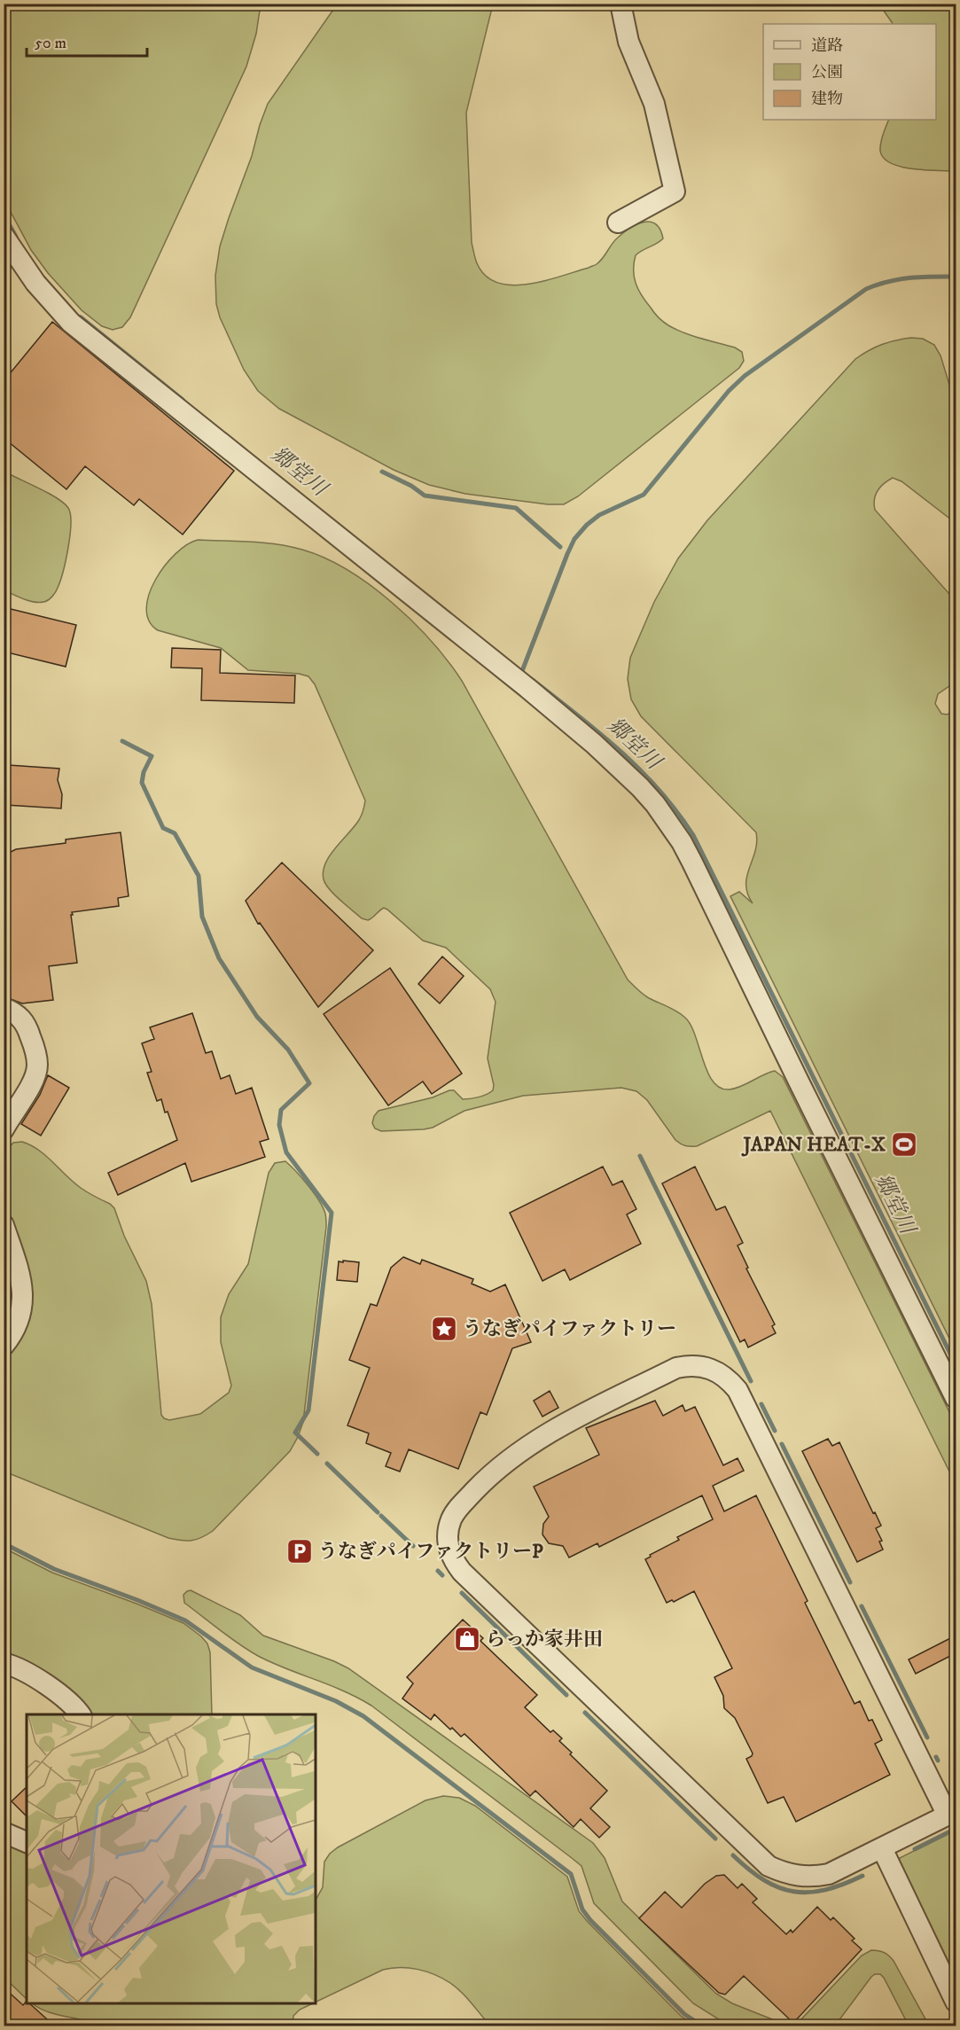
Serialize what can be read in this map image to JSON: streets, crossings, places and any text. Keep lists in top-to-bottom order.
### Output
{
  "water": ["郷堂川"],
  "places": {
    "sports": ["JAPAN HEAT-X"],
    "place": ["うなぎパイファクトリー"],
    "parking": ["うなぎパイファクトリーP"],
    "shop": ["らっか家井田"]
  },
  "legend": ["道路", "公園", "建物"],
  "scale_bar": "50 m"
}
